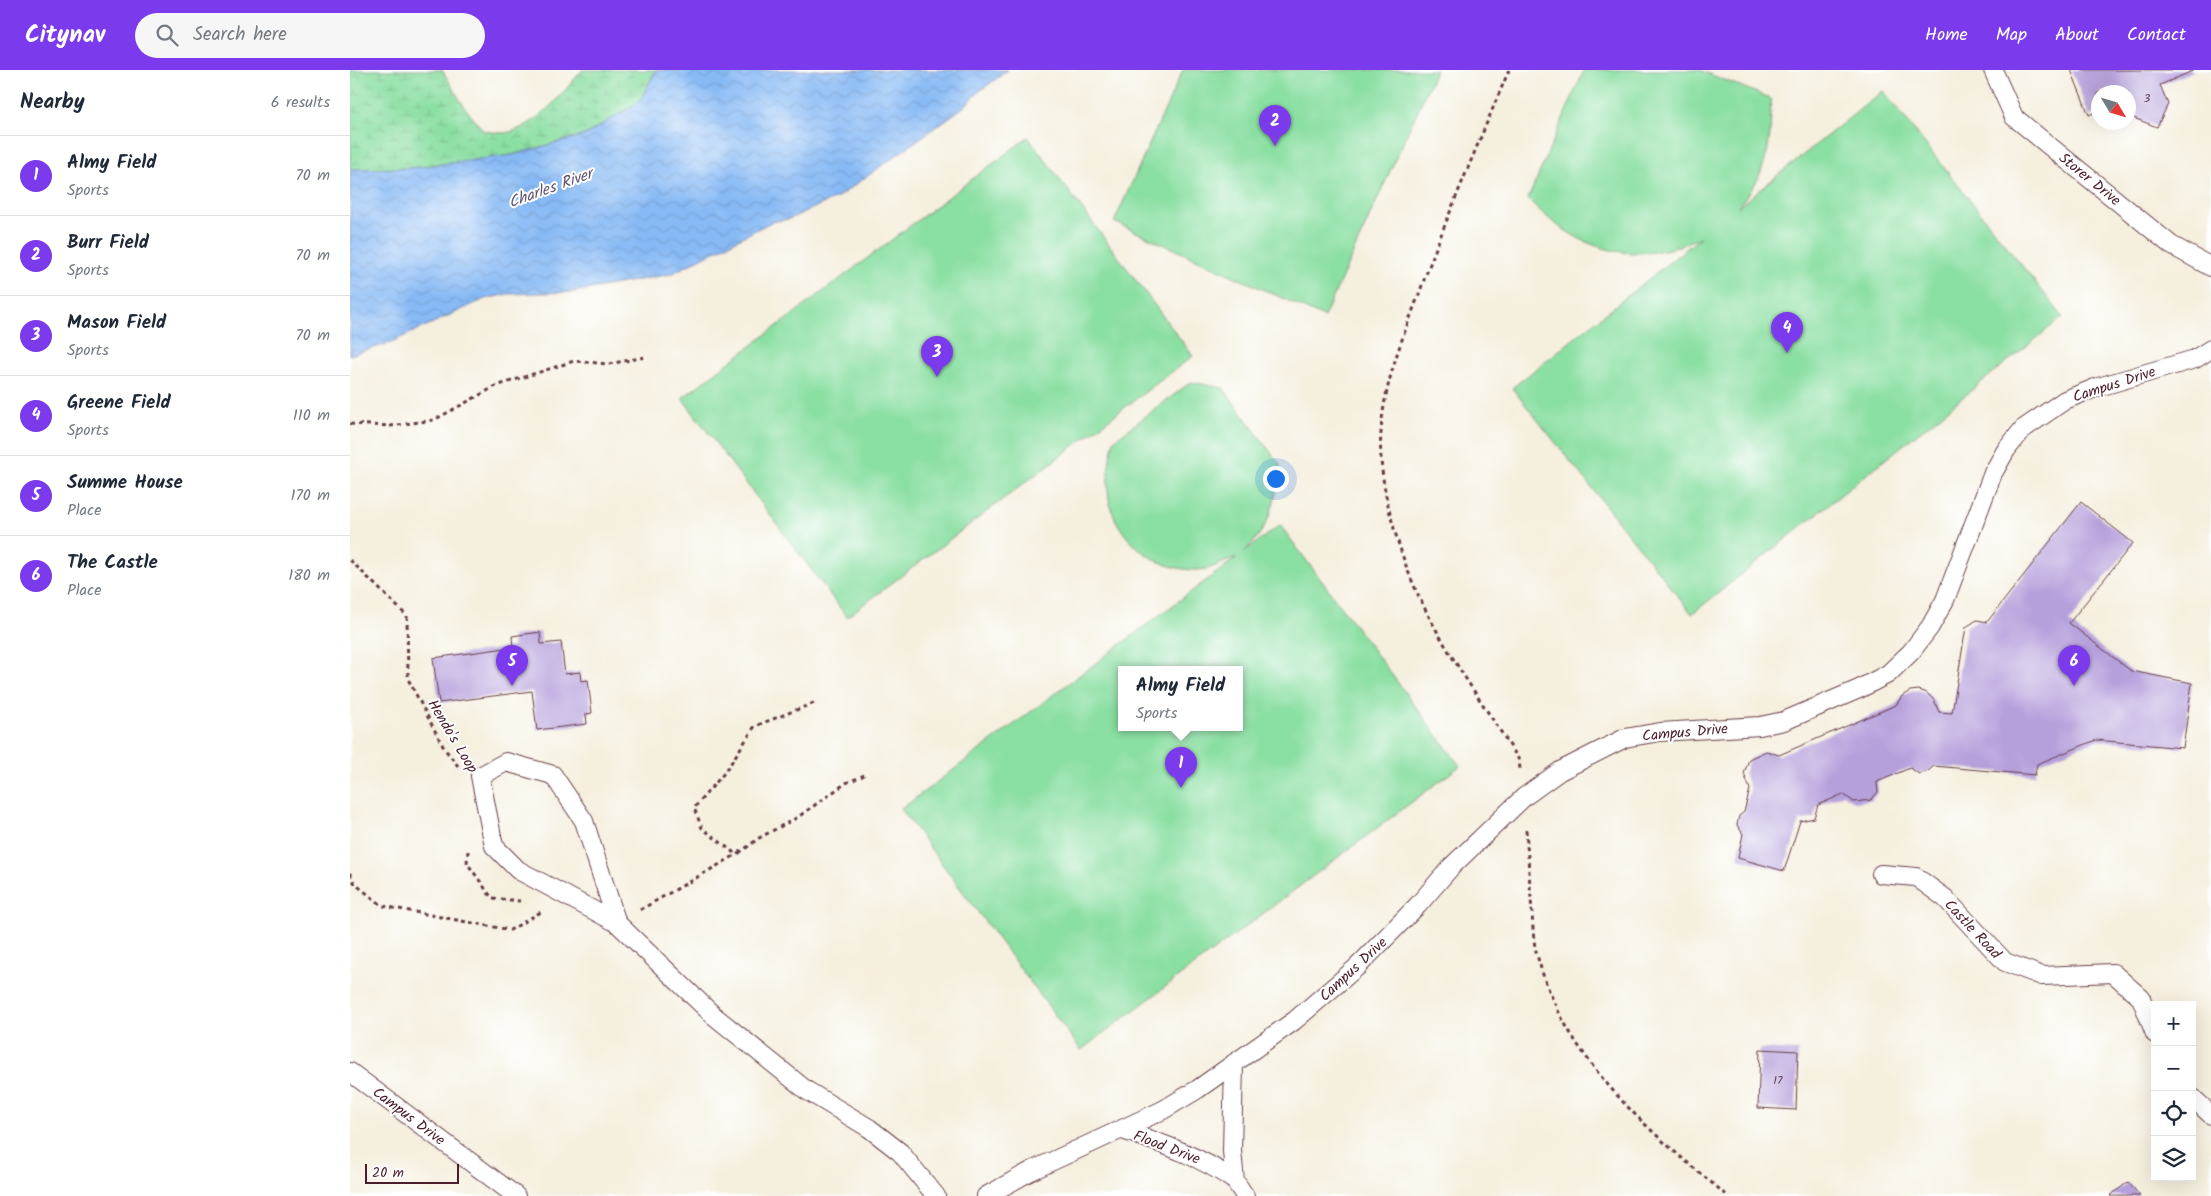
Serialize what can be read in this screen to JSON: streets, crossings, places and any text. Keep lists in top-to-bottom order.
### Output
{
  "streets": {
    "lane": [
      "Storer Drive",
      "Campus Drive",
      "Castle Road",
      "Flood Drive"
    ],
    "path": ["Hendo's Loop"]
  },
  "crossings": [
    ["Campus Drive", "Flood Drive"]
  ],
  "water": ["Charles River"],
  "house_numbers": ["3", "17"],
  "scale_bar": "20 m",
  "north": "bottom right",
  "page": {
    "header": "Citynav",
    "search": "Search here",
    "nav": [
      "Home",
      "Map",
      "About",
      "Contact"
    ],
    "heading": ["Nearby", "6 results"],
    "pins": [
      "2",
      "4",
      "3",
      "5",
      "6",
      "1"
    ],
    "list": [
      {
        "mark": "1",
        "name": "Almy Field",
        "note": "Sports",
        "value": "70 m"
      },
      {
        "mark": "2",
        "name": "Burr Field",
        "note": "Sports",
        "value": "70 m"
      },
      {
        "mark": "3",
        "name": "Mason Field",
        "note": "Sports",
        "value": "70 m"
      },
      {
        "mark": "4",
        "name": "Greene Field",
        "note": "Sports",
        "value": "110 m"
      },
      {
        "mark": "5",
        "name": "Summe House",
        "note": "Place",
        "value": "170 m"
      },
      {
        "mark": "6",
        "name": "The Castle",
        "note": "Place",
        "value": "180 m"
      }
    ],
    "popup": ["Almy Field", "Sports"],
    "map_buttons": ["+", "−"],
    "scale": "20 m"
  }
}
